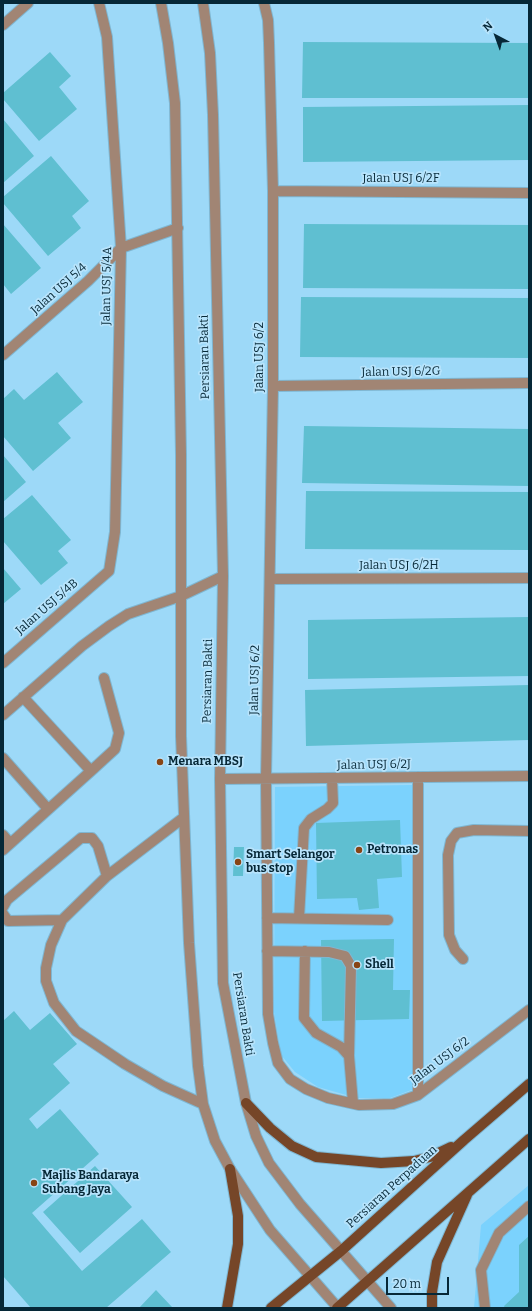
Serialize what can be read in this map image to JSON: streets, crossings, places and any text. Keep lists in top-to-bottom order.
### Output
{
  "streets": {
    "main road": ["Persiaran Perpaduan"],
    "street": [
      "Jalan USJ 6/2F",
      "Jalan USJ 5/4A",
      "Jalan USJ 5/4",
      "Persiaran Bakti",
      "Jalan USJ 6/2",
      "Jalan USJ 6/2G",
      "Jalan USJ 6/2H",
      "Jalan USJ 5/4B",
      "Jalan USJ 6/2J"
    ]
  },
  "crossings": [
    ["Jalan USJ 6/2F", "Jalan USJ 6/2"],
    ["Jalan USJ 5/4A", "Jalan USJ 5/4"],
    ["Jalan USJ 5/4A", "Jalan USJ 5/4B"],
    ["Persiaran Bakti", "Jalan USJ 6/2J"],
    ["Persiaran Bakti", "Persiaran Perpaduan"],
    ["Jalan USJ 6/2", "Jalan USJ 6/2G"],
    ["Jalan USJ 6/2", "Jalan USJ 6/2H"],
    ["Jalan USJ 6/2", "Jalan USJ 6/2J"]
  ],
  "places": [
    "Menara MBSJ",
    "Petronas",
    "Smart Selangor bus stop",
    "Shell",
    "Majlis Bandaraya Subang Jaya"
  ],
  "scale_bar": "20 m",
  "north": "top left"
}
